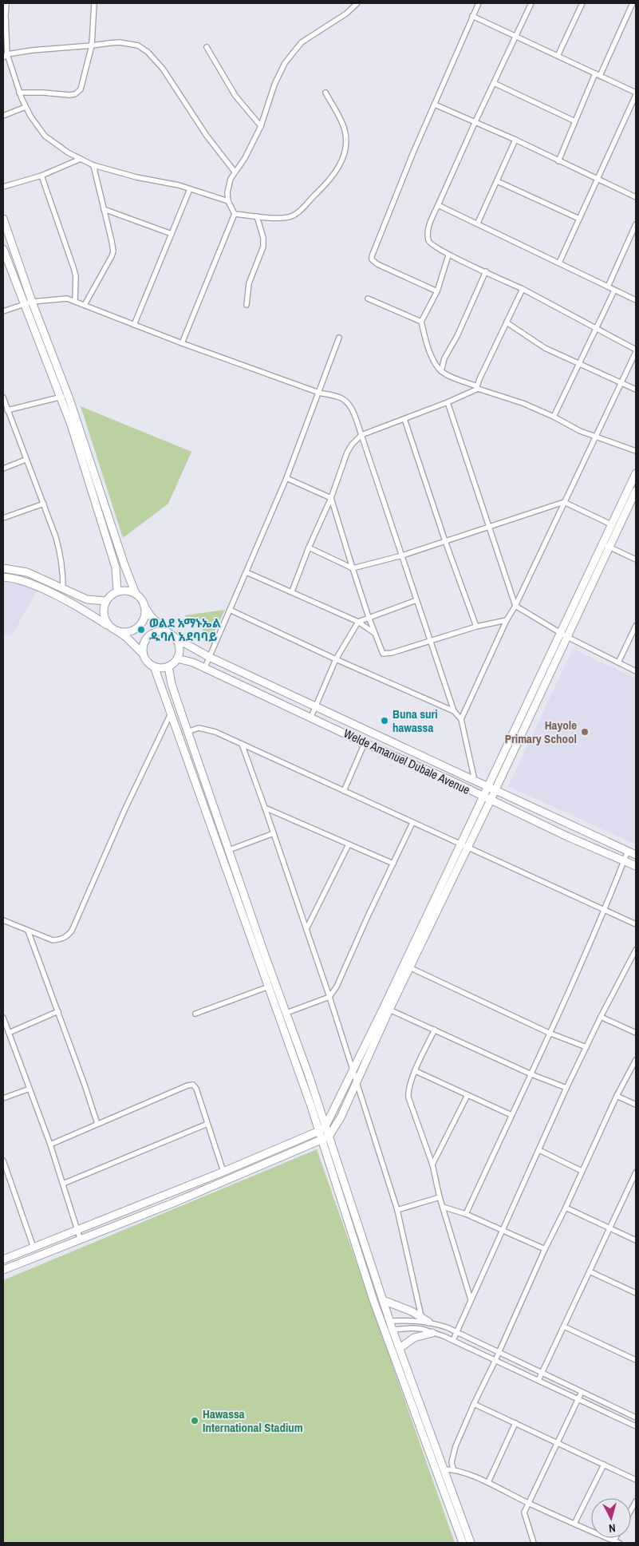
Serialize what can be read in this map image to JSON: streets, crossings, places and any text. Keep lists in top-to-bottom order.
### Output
{
  "streets": {
    "main road": ["Welde Amanuel Dubale Avenue"]
  },
  "places": [
    "ወልደ አማኑኤል ዱባለ አደባባይ",
    "Buna suri hawassa",
    "Hayole Primary School",
    "Hawassa International Stadium"
  ],
  "north": "bottom"
}
